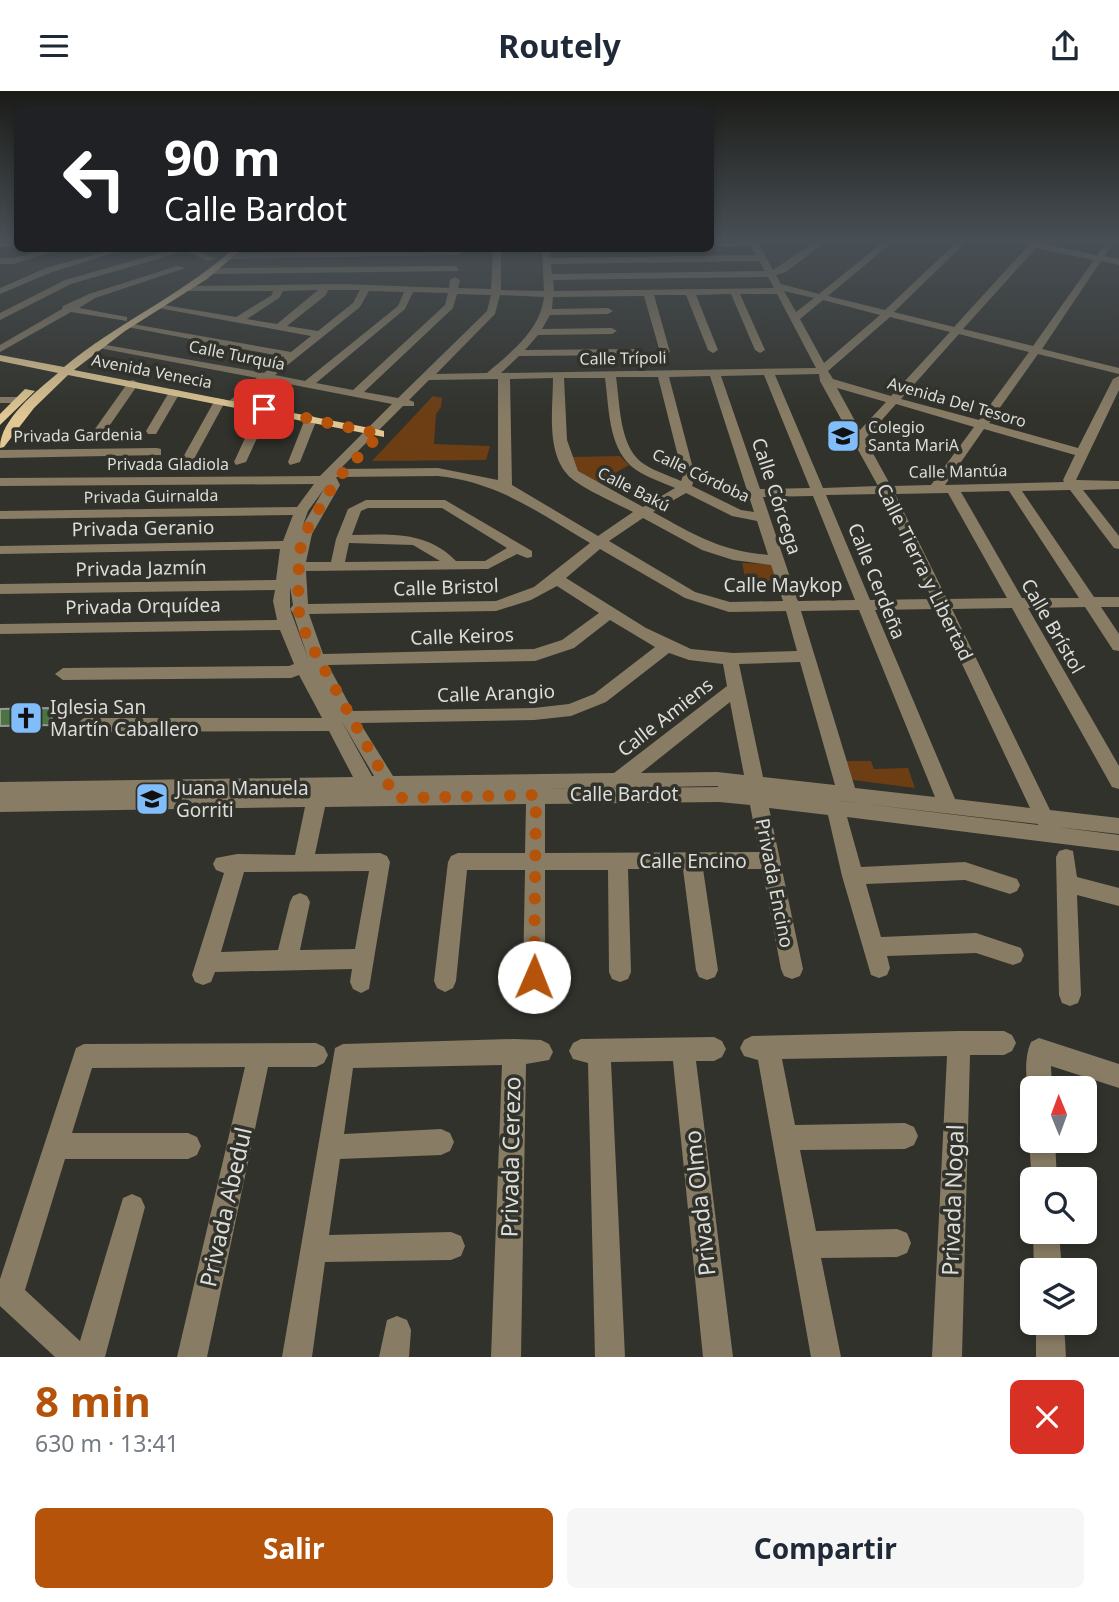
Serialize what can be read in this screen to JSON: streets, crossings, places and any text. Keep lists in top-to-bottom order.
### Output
{
  "streets": {
    "main road": ["Avenida Venecia"],
    "street": [
      "Calle Turquía",
      "Calle Trípoli",
      "Avenida Del Tesoro",
      "Privada Gardenia",
      "Privada Gladiola",
      "Calle Mantúa",
      "Calle Córdoba",
      "Calle Bakú",
      "Privada Guirnalda",
      "Calle Córcega",
      "Privada Geranio",
      "Privada Jazmín",
      "Calle Tierra y Libertad",
      "Calle Cerdeña",
      "Calle Maykop",
      "Calle Bristol",
      "Privada Orquídea",
      "Calle Brístol",
      "Calle Keiros",
      "Calle Arangio",
      "Calle Amiens",
      "Calle Bardot",
      "Calle Encino",
      "Privada Encino",
      "Privada Cerezo",
      "Privada Nogal",
      "Privada Olmo",
      "Privada Abedul"
    ]
  },
  "crossings": [
    ["Calle Trípoli", "Avenida Del Tesoro"],
    ["Calle Trípoli", "Calle Córdoba"],
    ["Calle Trípoli", "Calle Bakú"],
    ["Calle Trípoli", "Calle Córcega"],
    ["Calle Trípoli", "Calle Tierra y Libertad"],
    ["Calle Trípoli", "Calle Cerdeña"],
    ["Avenida Del Tesoro", "Calle Tierra y Libertad"],
    ["Privada Gladiola", "Calle Maykop"],
    ["Calle Mantúa", "Calle Córcega"],
    ["Calle Mantúa", "Calle Tierra y Libertad"],
    ["Calle Mantúa", "Calle Cerdeña"],
    ["Calle Mantúa", "Calle Brístol"],
    ["Calle Córdoba", "Calle Córcega"],
    ["Calle Córdoba", "Calle Bristol"],
    ["Calle Bakú", "Calle Córcega"],
    ["Calle Bakú", "Calle Bristol"],
    ["Calle Córcega", "Calle Maykop"],
    ["Calle Córcega", "Calle Bardot"],
    ["Calle Tierra y Libertad", "Calle Maykop"],
    ["Calle Tierra y Libertad", "Calle Bardot"],
    ["Calle Cerdeña", "Calle Maykop"],
    ["Calle Cerdeña", "Calle Bardot"],
    ["Calle Maykop", "Calle Bristol"],
    ["Calle Maykop", "Calle Brístol"],
    ["Calle Amiens", "Calle Bardot"],
    ["Calle Bardot", "Privada Encino"],
    ["Calle Encino", "Privada Encino"]
  ],
  "places": {
    "school or university": ["Colegio Santa MariA", "Juana Manuela Gorriti"],
    "church": ["Iglesia San Martín Caballero"]
  },
  "north": "top",
  "page": {
    "header": "Routely",
    "turn": ["90 m", "Calle Bardot"],
    "heading": ["8 min", "630 m · 13:41"],
    "buttons": ["Salir", "Compartir"]
  }
}
